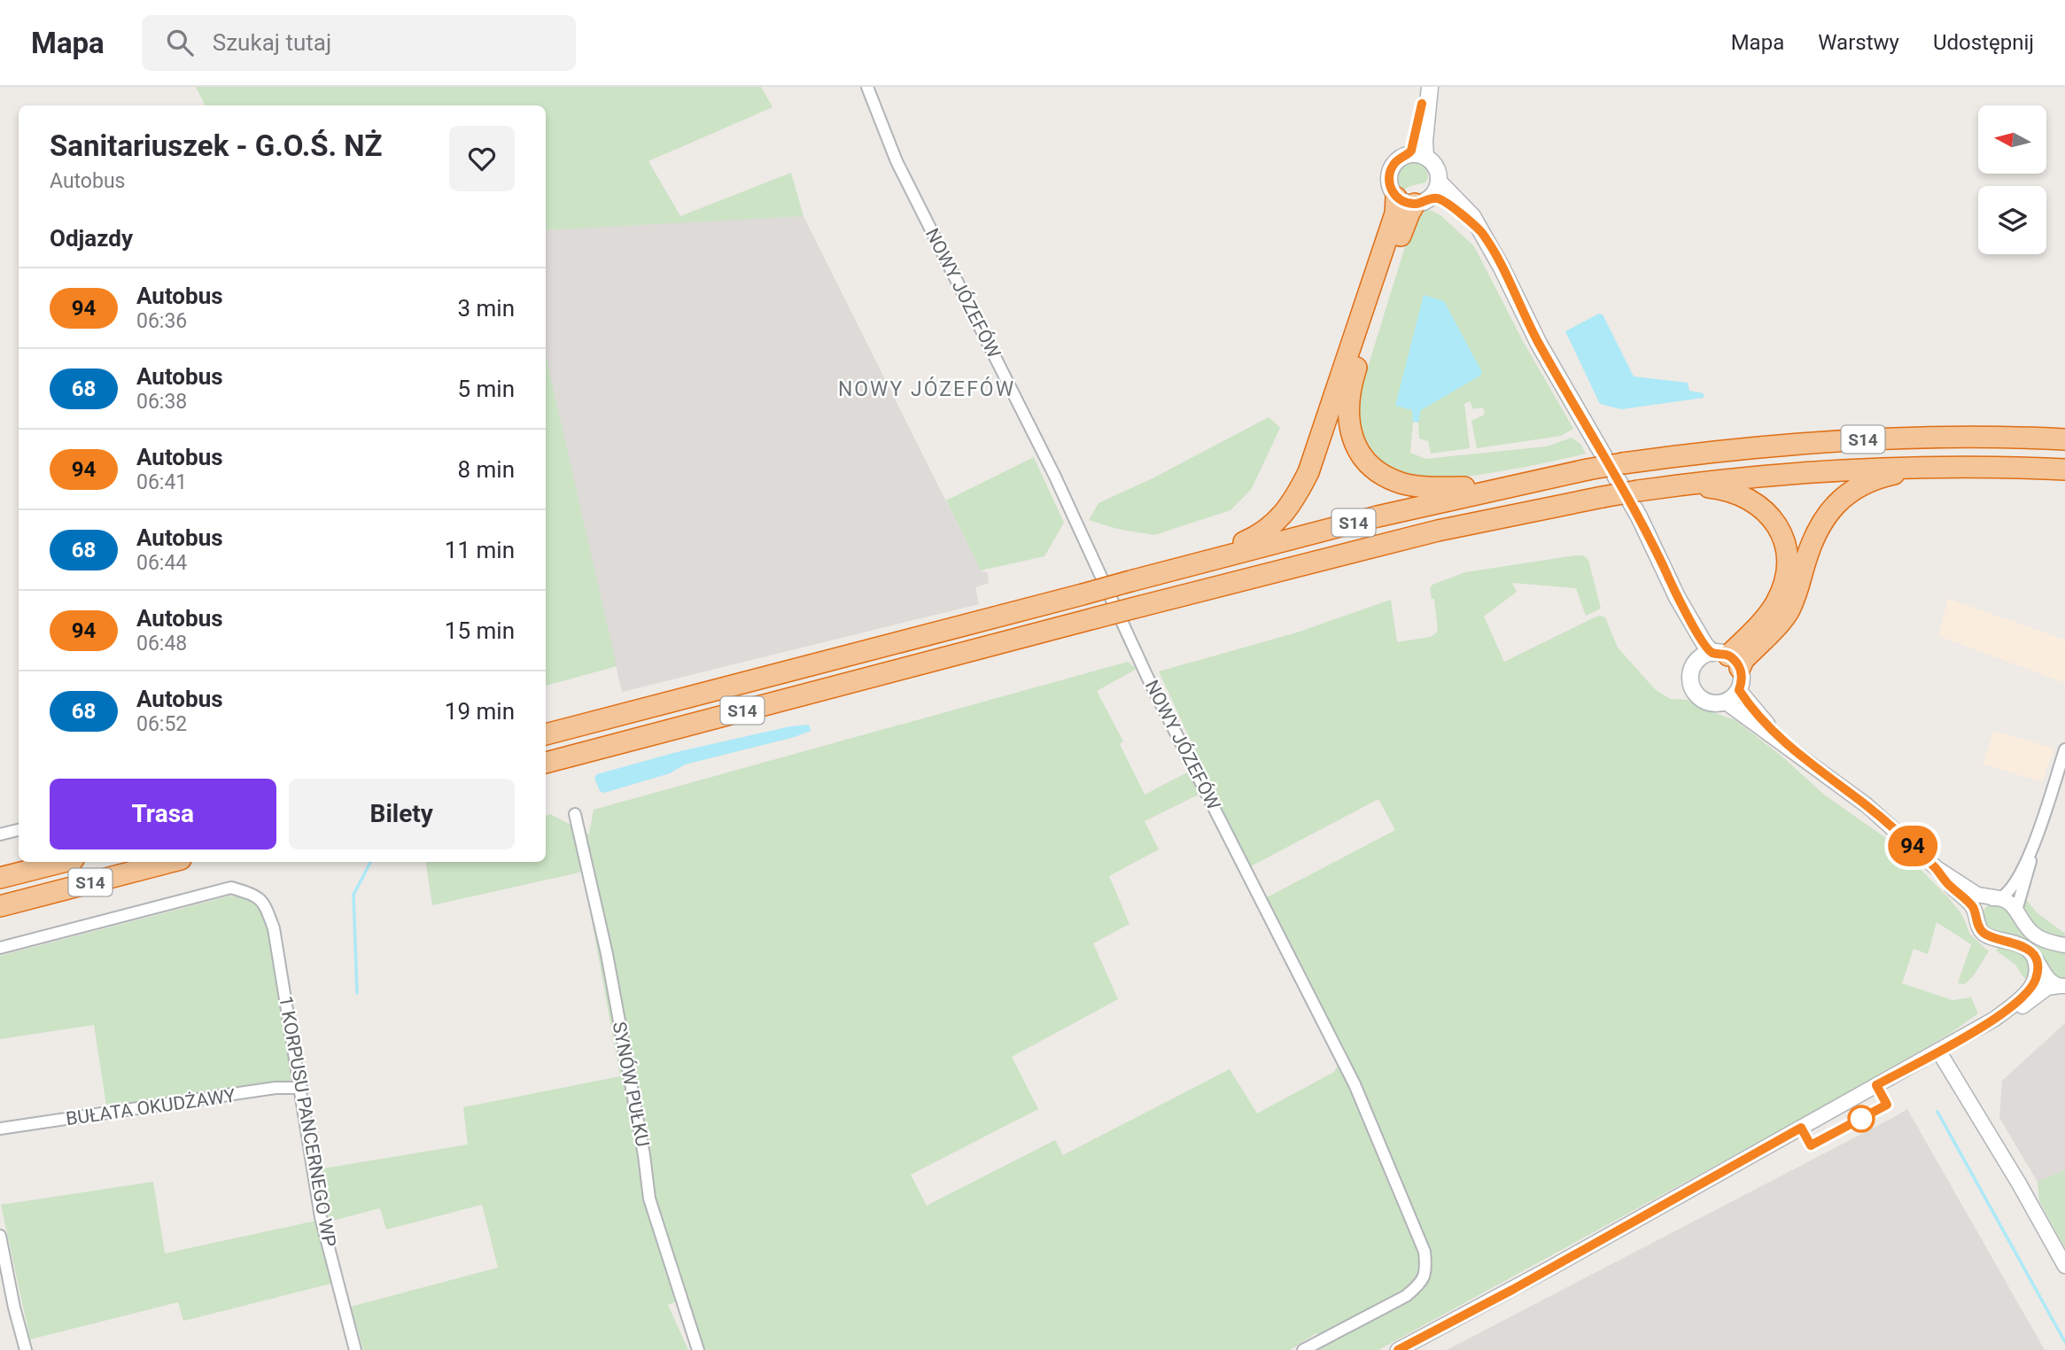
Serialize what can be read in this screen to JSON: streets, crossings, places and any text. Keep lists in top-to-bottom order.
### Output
{
  "streets": {
    "highway": ["S14"],
    "street": [
      "NOWY JÓZEFÓW",
      "SYNÓW PUŁKU",
      "BUŁATA OKUDŻAWY",
      "1 KORPUSU PANCERNEGO WP"
    ]
  },
  "crossings": [
    ["BUŁATA OKUDŻAWY", "1 KORPUSU PANCERNEGO WP"]
  ],
  "districts": ["NOWY JÓZEFÓW"],
  "lines": ["bus line 94"],
  "north": "left",
  "page": {
    "header": "Mapa",
    "search": "Szukaj tutaj",
    "nav": ["Mapa", "Warstwy", "Udostępnij"],
    "on_map": "94",
    "heading": [
      ["Sanitariuszek - G.O.Ś. NŻ", "Autobus"],
      "Odjazdy"
    ],
    "list": [
      {
        "mark": "94",
        "name": "Autobus",
        "note": "06:36",
        "value": "3 min"
      },
      {
        "mark": "68",
        "name": "Autobus",
        "note": "06:38",
        "value": "5 min"
      },
      {
        "mark": "94",
        "name": "Autobus",
        "note": "06:41",
        "value": "8 min"
      },
      {
        "mark": "68",
        "name": "Autobus",
        "note": "06:44",
        "value": "11 min"
      },
      {
        "mark": "94",
        "name": "Autobus",
        "note": "06:48",
        "value": "15 min"
      },
      {
        "mark": "68",
        "name": "Autobus",
        "note": "06:52",
        "value": "19 min"
      }
    ],
    "buttons": ["Trasa", "Bilety"]
  }
}
